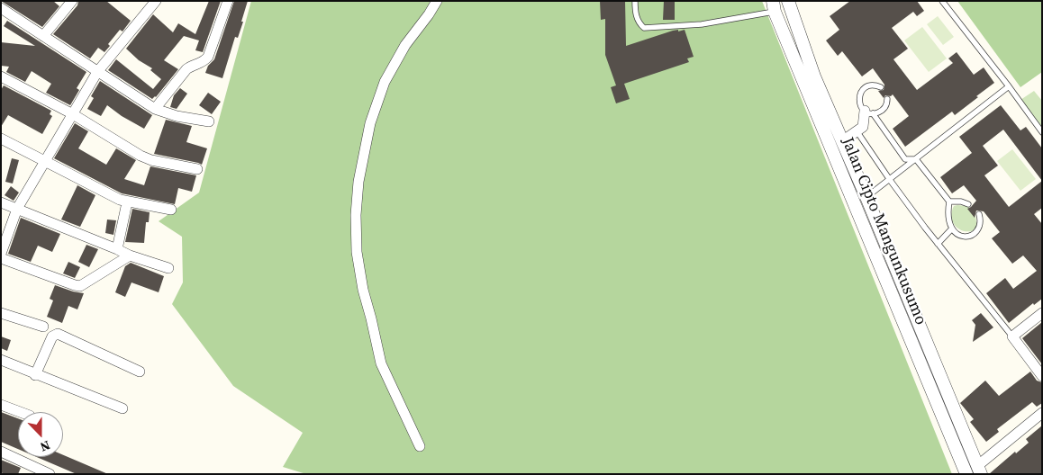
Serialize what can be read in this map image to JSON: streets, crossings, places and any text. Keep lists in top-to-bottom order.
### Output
{
  "streets": {
    "street": ["Jalan Cipto Mangunkusumo"]
  },
  "north": "bottom"
}
